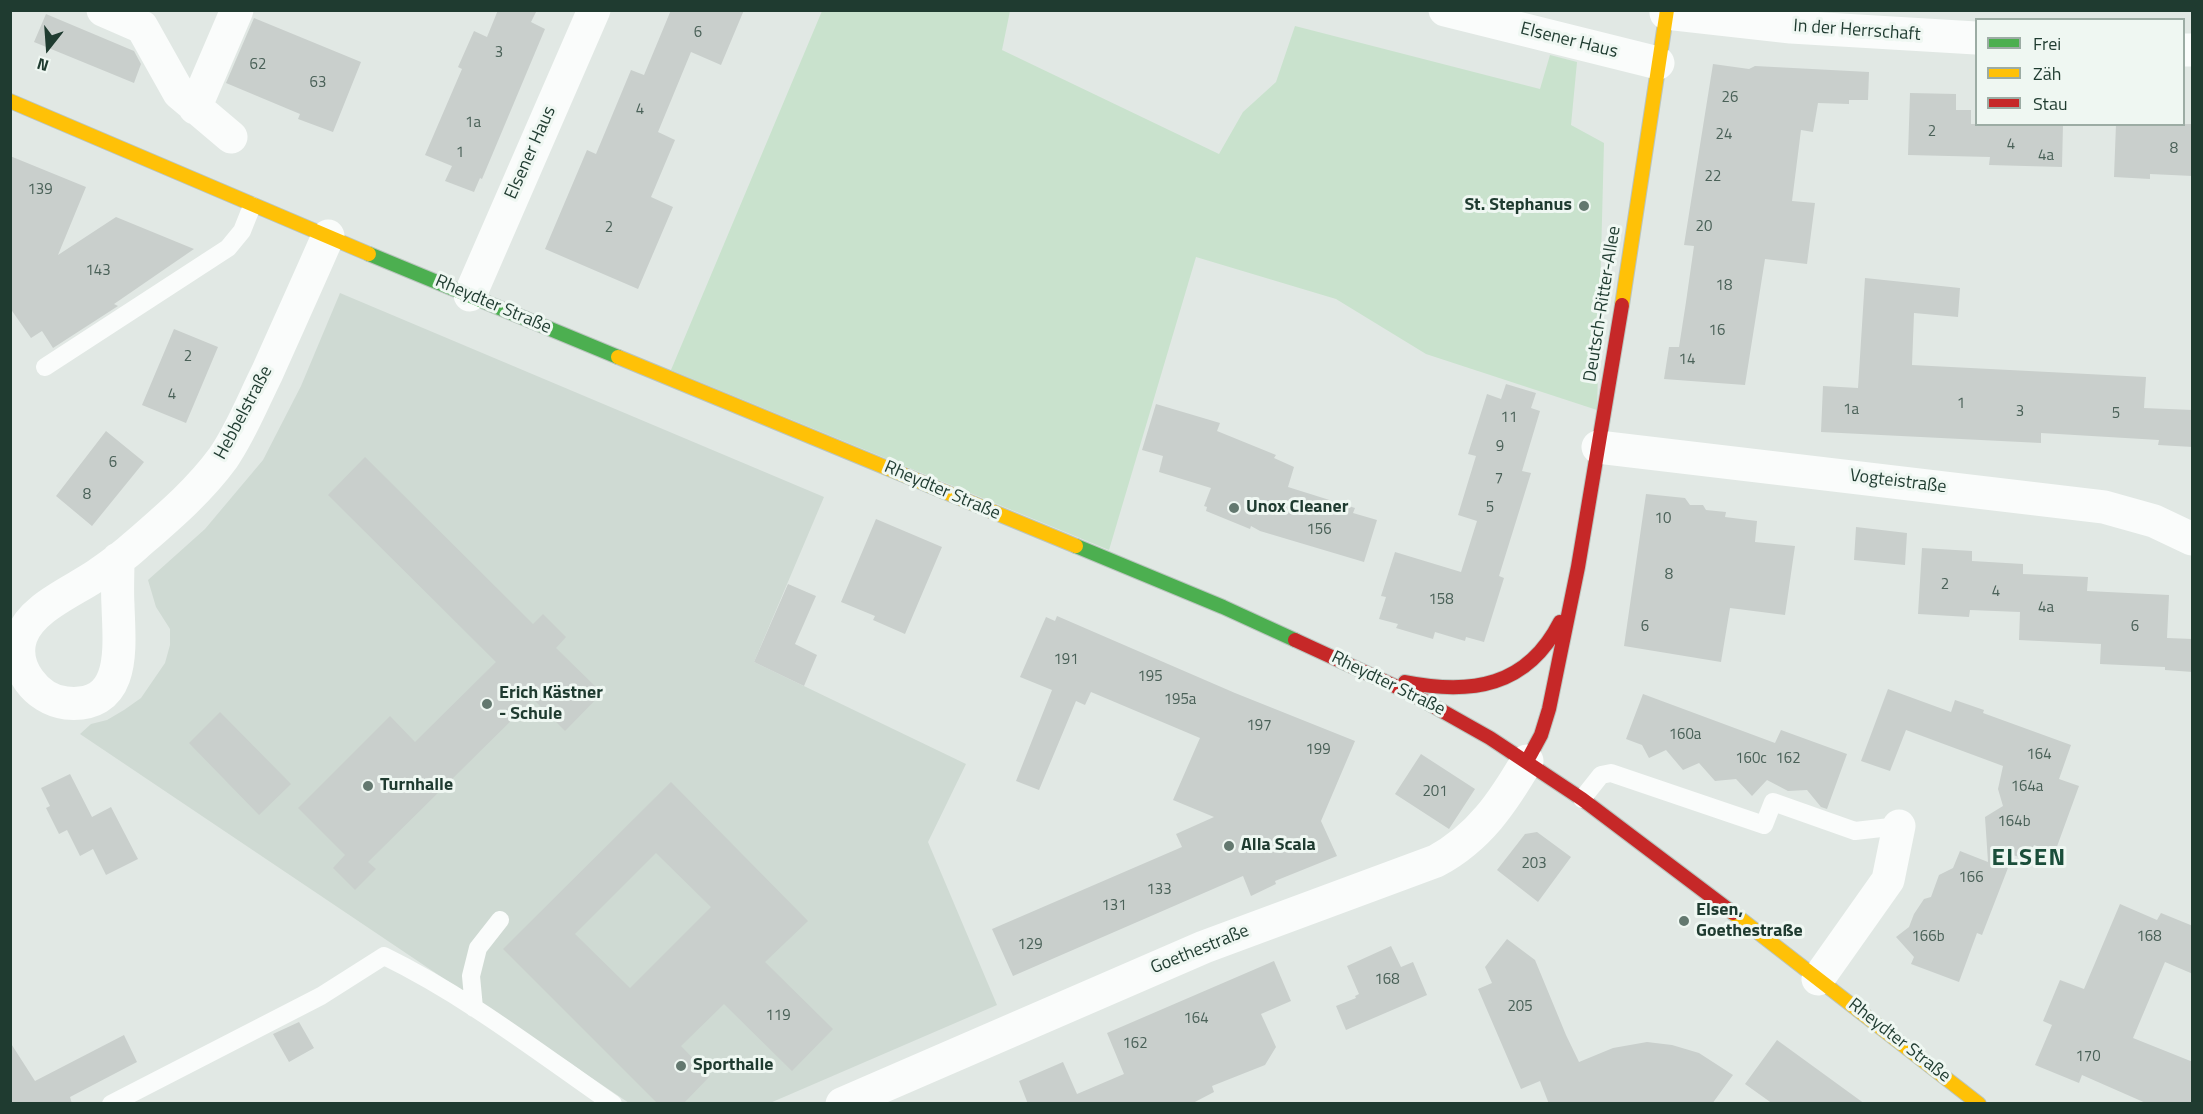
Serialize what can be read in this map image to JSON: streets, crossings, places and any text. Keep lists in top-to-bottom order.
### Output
{
  "streets": {
    "main road": ["Deutsch-Ritter-Allee", "Rheydter Straße"],
    "street": [
      "In der Herrschaft",
      "Elsener Haus",
      "Hebbelstraße",
      "Vogteistraße",
      "Goethestraße"
    ]
  },
  "crossings": [
    ["In der Herrschaft", "Deutsch-Ritter-Allee"],
    ["Elsener Haus", "Deutsch-Ritter-Allee"],
    ["Elsener Haus", "Rheydter Straße"],
    ["Deutsch-Ritter-Allee", "Rheydter Straße"],
    ["Deutsch-Ritter-Allee", "Vogteistraße"],
    ["Deutsch-Ritter-Allee", "Goethestraße"],
    ["Rheydter Straße", "Hebbelstraße"],
    ["Rheydter Straße", "Goethestraße"]
  ],
  "districts": ["ELSEN"],
  "places": [
    "St. Stephanus",
    "Unox Cleaner",
    "Erich Kästner - Schule",
    "Turnhalle",
    "Alla Scala",
    "Elsen, Goethestraße",
    "Sporthalle"
  ],
  "house_numbers": [
    "6",
    "3",
    "62",
    "63",
    "26",
    "4",
    "1a",
    "2",
    "24",
    "4",
    "8",
    "1",
    "4a",
    "22",
    "139",
    "20",
    "2",
    "143",
    "18",
    "16",
    "2",
    "14",
    "4",
    "1",
    "1a",
    "3",
    "5",
    "11",
    "9",
    "6",
    "7",
    "8",
    "5",
    "10",
    "156",
    "8",
    "2",
    "4",
    "158",
    "4a",
    "6",
    "6",
    "191",
    "195",
    "195a",
    "197",
    "160a",
    "199",
    "164",
    "160c",
    "162",
    "164a",
    "201",
    "164b",
    "203",
    "166",
    "133",
    "131",
    "166b",
    "168",
    "129",
    "168",
    "205",
    "119",
    "164",
    "162",
    "170"
  ],
  "legend": ["Frei", "Zäh", "Stau"],
  "north": "bottom"
}
